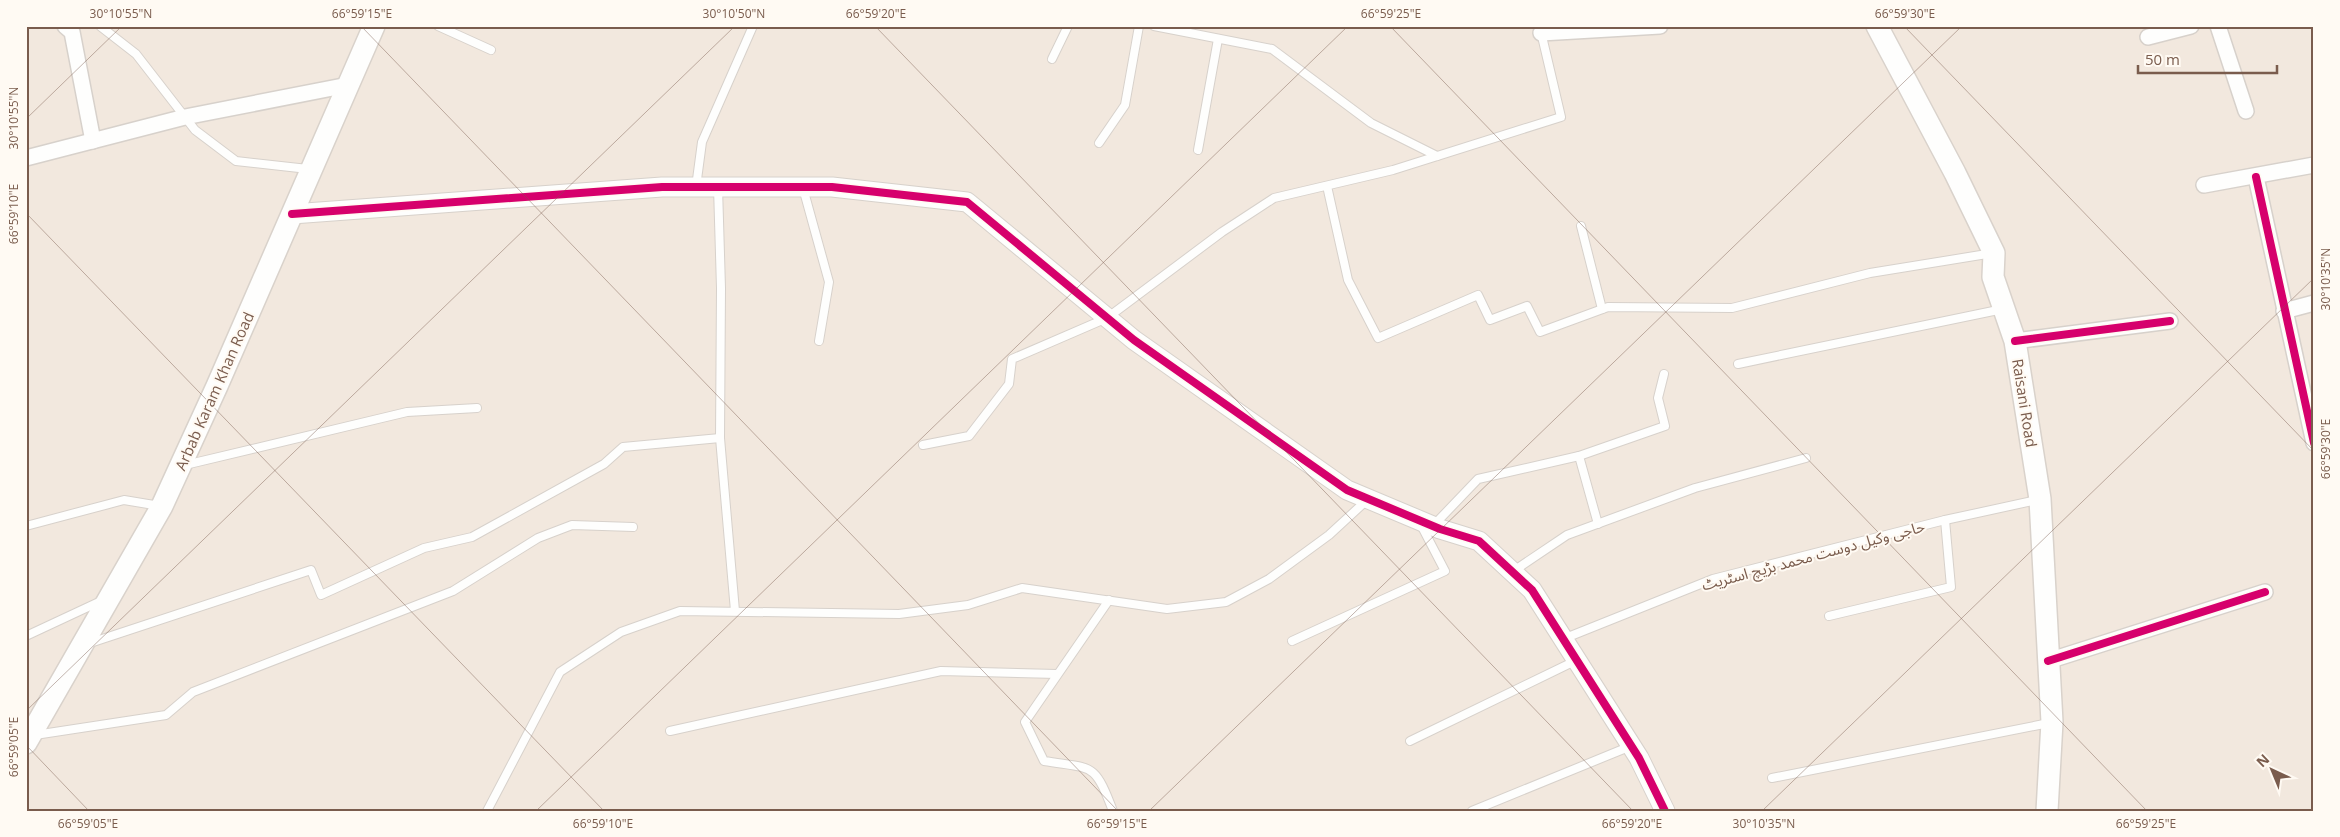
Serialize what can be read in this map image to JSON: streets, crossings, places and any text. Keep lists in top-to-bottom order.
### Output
{
  "streets": {
    "main road": ["Arbab Karam Khan Road", "Raisani Road"],
    "lane": ["حاجی وکیل دوست محمد بڑیچ اسٹریٹ"]
  },
  "crossings": [
    ["Raisani Road", "حاجی وکیل دوست محمد بڑیچ اسٹریٹ"]
  ],
  "scale_bar": "50 m",
  "north": "top left",
  "coordinates": [
    "30°10'55\"N",
    "66°59'15\"E",
    "30°10'50\"N",
    "66°59'20\"E",
    "66°59'25\"E",
    "66°59'30\"E",
    "66°59'10\"E",
    "30°10'35\"N",
    "66°59'05\"E"
  ]
}
